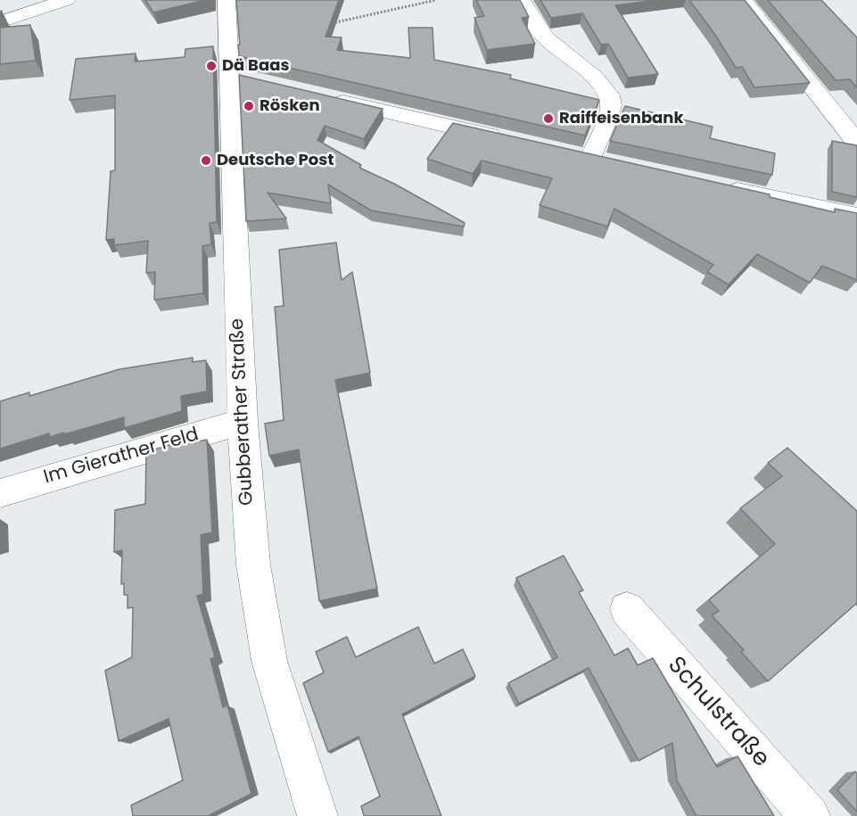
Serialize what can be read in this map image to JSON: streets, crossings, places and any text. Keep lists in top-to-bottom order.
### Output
{
  "streets": {
    "street": ["Gubberather Straße", "Im Gierather Feld", "Schulstraße"]
  },
  "crossings": [
    ["Gubberather Straße", "Im Gierather Feld"]
  ],
  "places": [
    "Dä Baas",
    "Rösken",
    "Raiffeisenbank",
    "Deutsche Post"
  ]
}
